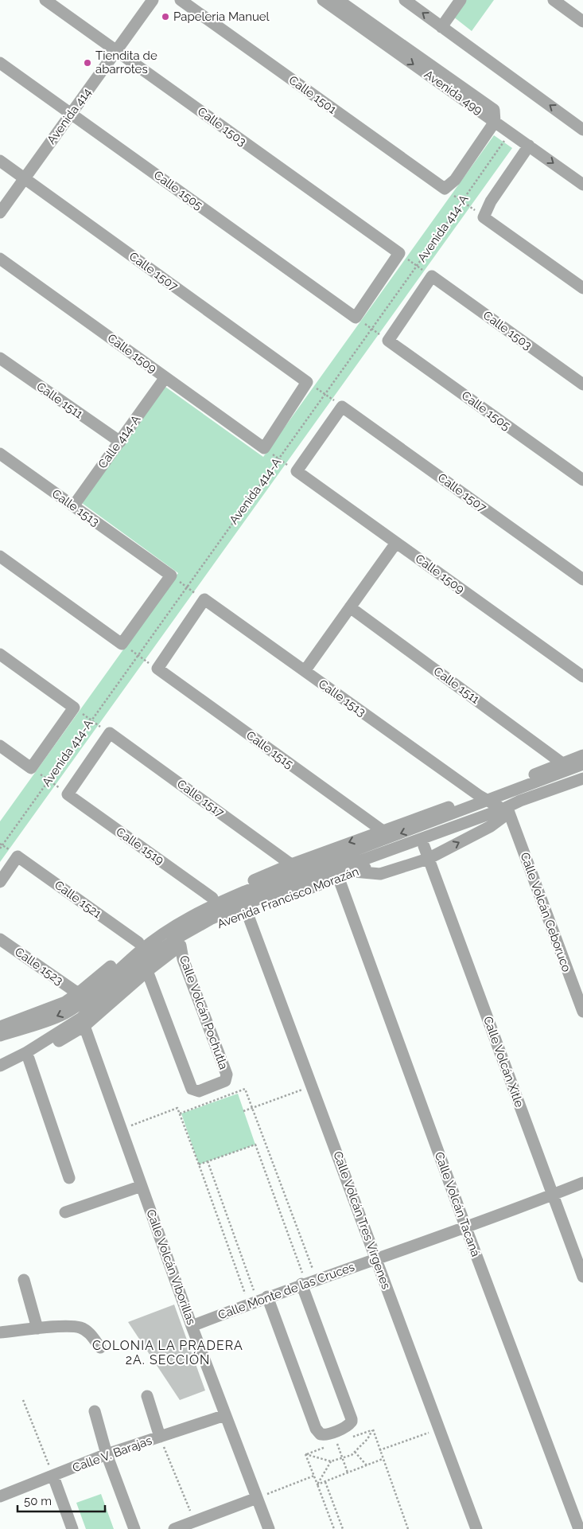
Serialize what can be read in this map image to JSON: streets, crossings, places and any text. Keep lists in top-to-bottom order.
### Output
{
  "streets": {
    "street": [
      "Avenida 499",
      "Calle 1501",
      "Avenida 414",
      "Calle 1503",
      "Calle 1505",
      "Avenida 414-A",
      "Calle 1507",
      "Calle 1509",
      "Calle 1511",
      "Calle 414-A",
      "Calle 1513",
      "Calle 1515",
      "Calle 1517",
      "Calle 1519",
      "Avenida Francisco Morazán",
      "Calle 1521",
      "Calle Volcán Ceboruco",
      "Calle 1523",
      "Calle Volcán Pochutla",
      "Calle Volcán Xitle",
      "Calle Volcán Tacaná",
      "Calle Volcán Tres Vírgenes",
      "Calle Volcán Viborillas",
      "Calle Monte de las Cruces",
      "Calle V. Barajas"
    ]
  },
  "crossings": [
    ["Avenida 499", "Avenida 414-A"],
    ["Calle 1501", "Avenida 414-A"],
    ["Avenida 414", "Calle 1503"],
    ["Avenida 414", "Calle 1505"],
    ["Avenida 414", "Calle 1507"],
    ["Calle 1503", "Avenida 414-A"],
    ["Calle 1505", "Avenida 414-A"],
    ["Avenida 414-A", "Calle 1507"],
    ["Avenida 414-A", "Calle 1509"],
    ["Avenida 414-A", "Calle 1517"],
    ["Avenida 414-A", "Calle 1519"],
    ["Calle 1509", "Calle 414-A"],
    ["Calle 1511", "Calle 414-A"],
    ["Calle 414-A", "Calle 1513"],
    ["Calle 1513", "Avenida Francisco Morazán"],
    ["Calle 1513", "Calle Volcán Ceboruco"],
    ["Avenida Francisco Morazán", "Calle Volcán Ceboruco"],
    ["Avenida Francisco Morazán", "Calle Volcán Pochutla"],
    ["Avenida Francisco Morazán", "Calle Volcán Xitle"],
    ["Avenida Francisco Morazán", "Calle Volcán Tacaná"],
    ["Avenida Francisco Morazán", "Calle Volcán Tres Vírgenes"],
    ["Avenida Francisco Morazán", "Calle Volcán Viborillas"],
    ["Calle Volcán Xitle", "Calle Monte de las Cruces"],
    ["Calle Volcán Tacaná", "Calle Monte de las Cruces"],
    ["Calle Volcán Tres Vírgenes", "Calle Monte de las Cruces"],
    ["Calle Volcán Viborillas", "Calle Monte de las Cruces"],
    ["Calle Volcán Viborillas", "Calle V. Barajas"]
  ],
  "districts": ["COLONIA LA PRADERA 2A. SECCIÓN"],
  "places": ["Papeleria Manuel", "Tiendita de abarrotes"],
  "scale_bar": "50 m"
}
